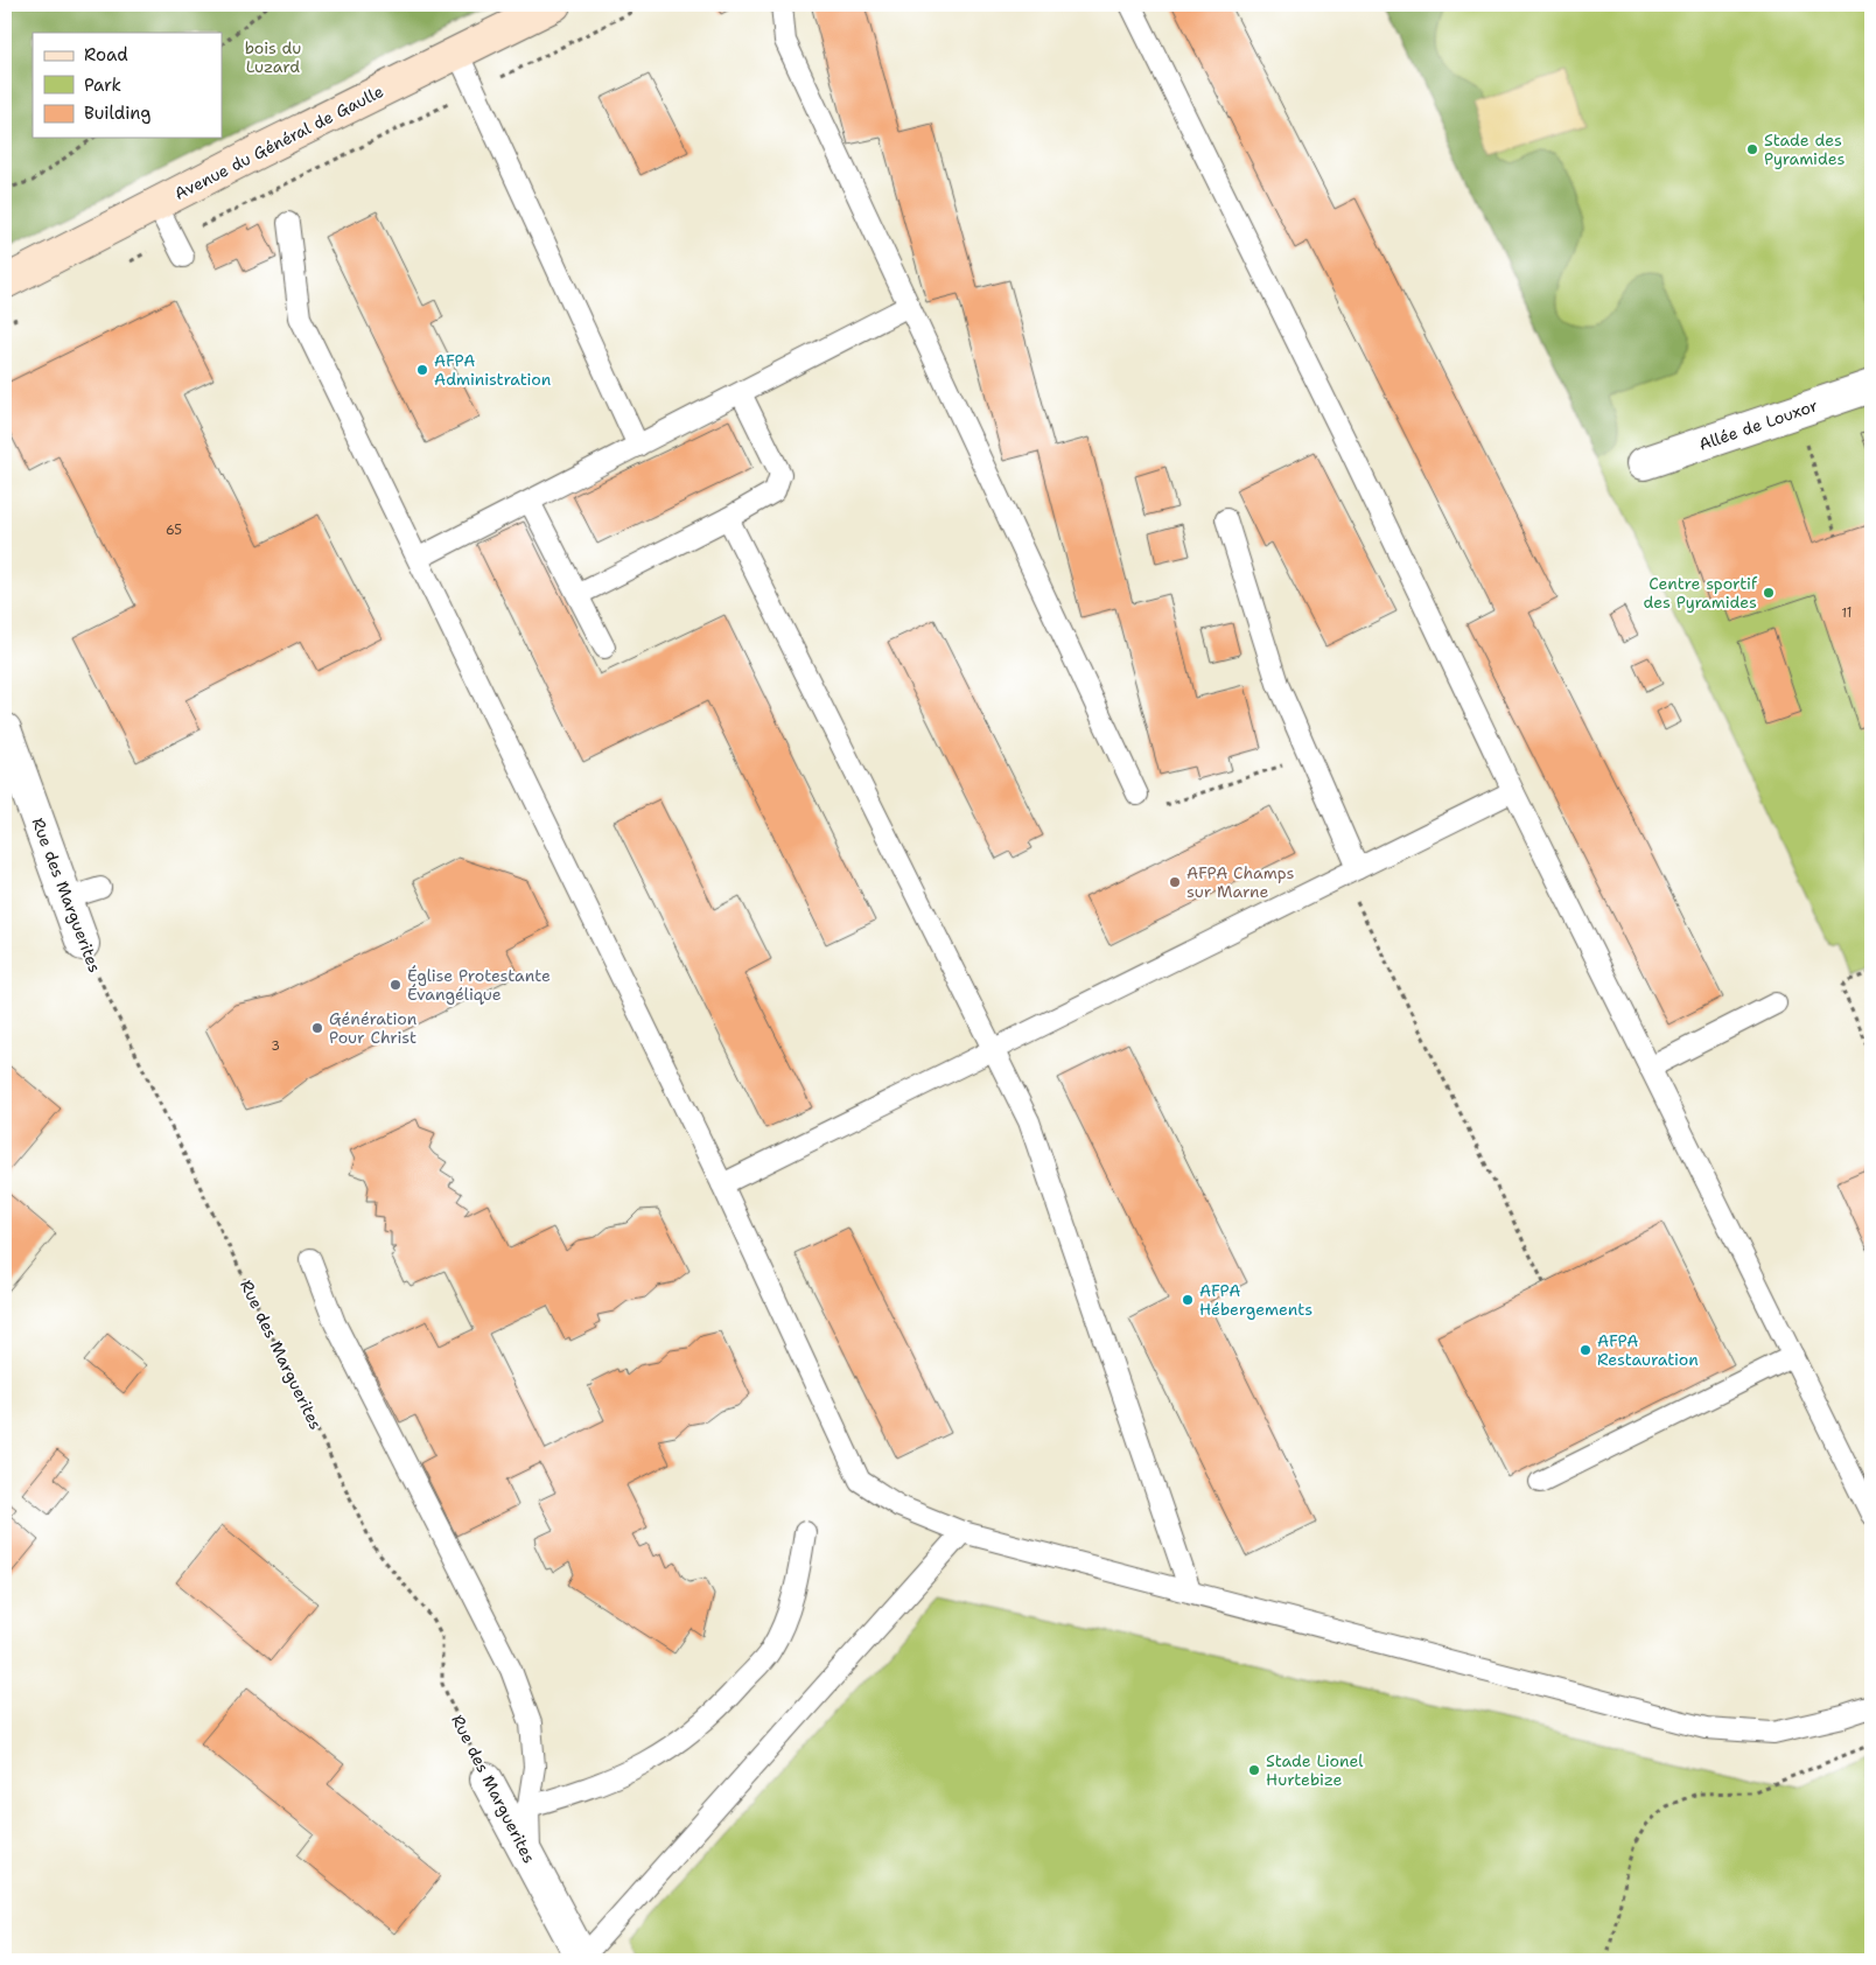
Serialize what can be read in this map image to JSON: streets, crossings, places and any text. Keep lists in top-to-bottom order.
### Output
{
  "streets": {
    "main road": ["Avenue du Général de Gaulle"],
    "street": ["Allée de Louxor", "Rue des Marguerites"]
  },
  "parks": ["bois du Luzard"],
  "places": [
    "Stade des Pyramides",
    "AFPA Administration",
    "Centre sportif des Pyramides",
    "AFPA Champs sur Marne",
    "Église Protestante Évangélique",
    "Génération Pour Christ",
    "AFPA Hébergements",
    "AFPA Restauration",
    "Stade Lionel Hurtebize"
  ],
  "house_numbers": ["65", "11", "3"],
  "legend": ["Road", "Park", "Building"]
}
